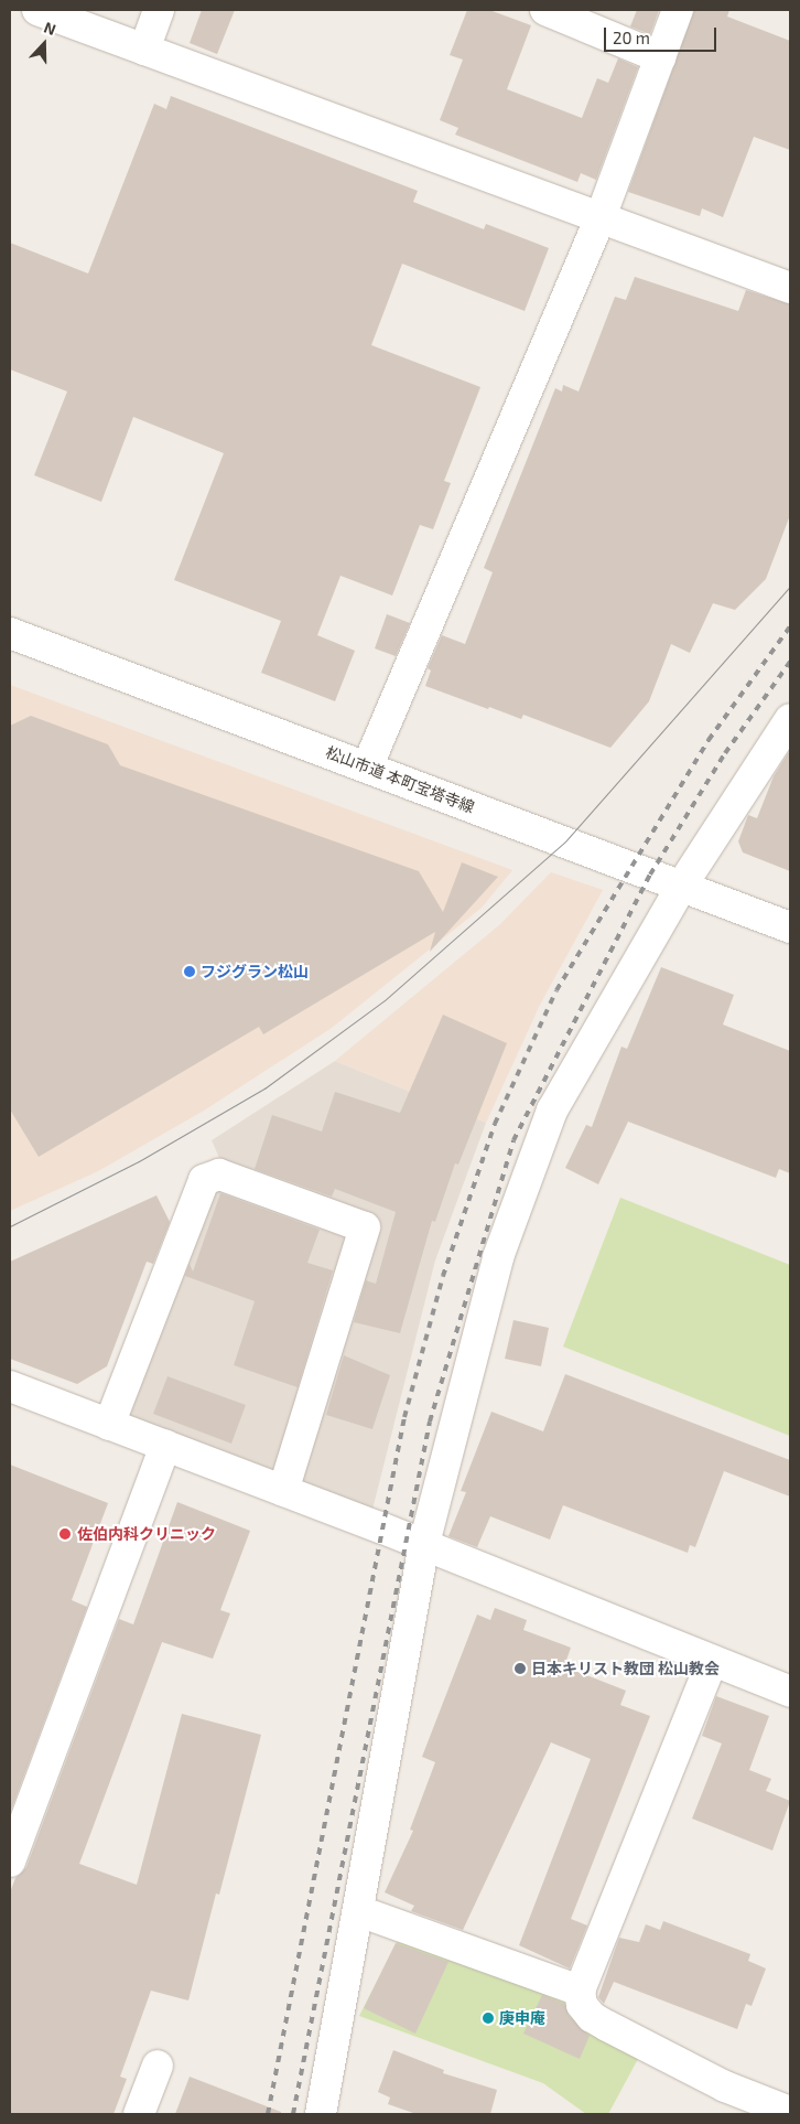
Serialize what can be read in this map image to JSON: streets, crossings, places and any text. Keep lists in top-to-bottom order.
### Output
{
  "streets": {
    "street": ["松山市道 本町宝塔寺線"]
  },
  "places": [
    "フジグラン松山",
    "佐伯内科クリニック",
    "日本キリスト教団 松山教会",
    "庚申庵"
  ],
  "scale_bar": "20 m",
  "north": "top"
}
